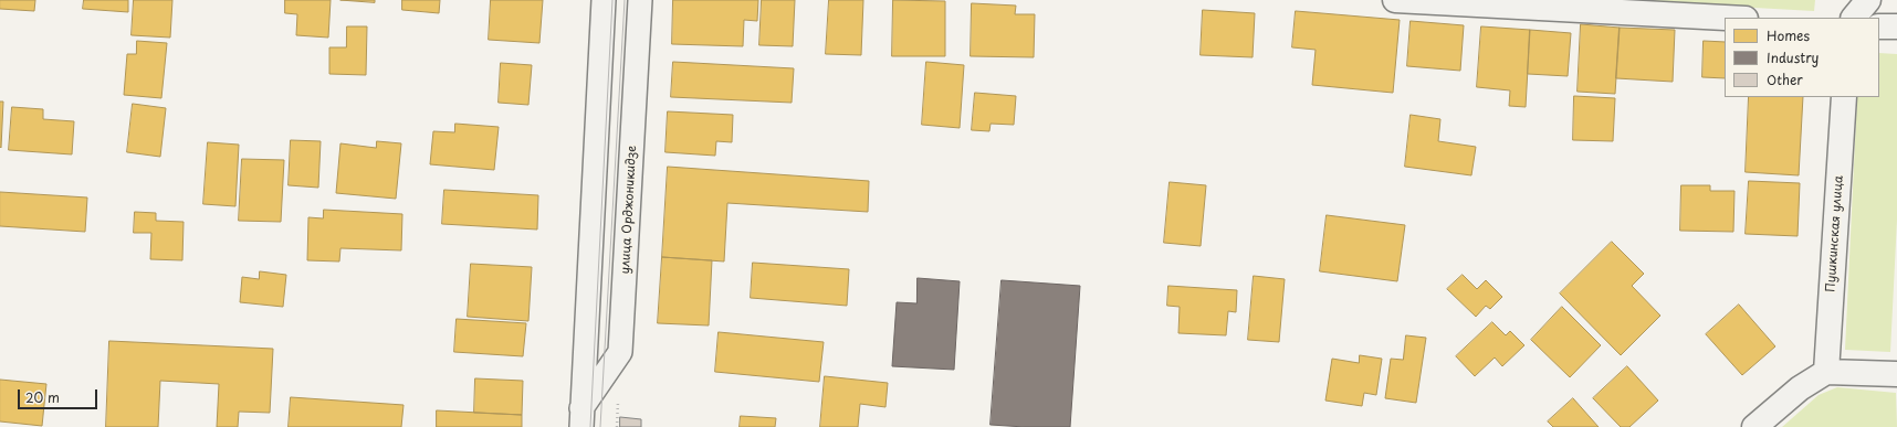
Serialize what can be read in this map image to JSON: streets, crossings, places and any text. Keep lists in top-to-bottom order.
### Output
{
  "streets": {
    "main road": ["Пушкинская улица"],
    "street": ["улица Орджоникидзе"]
  },
  "legend": ["Homes", "Industry", "Other"],
  "scale_bar": "20 m"
}
